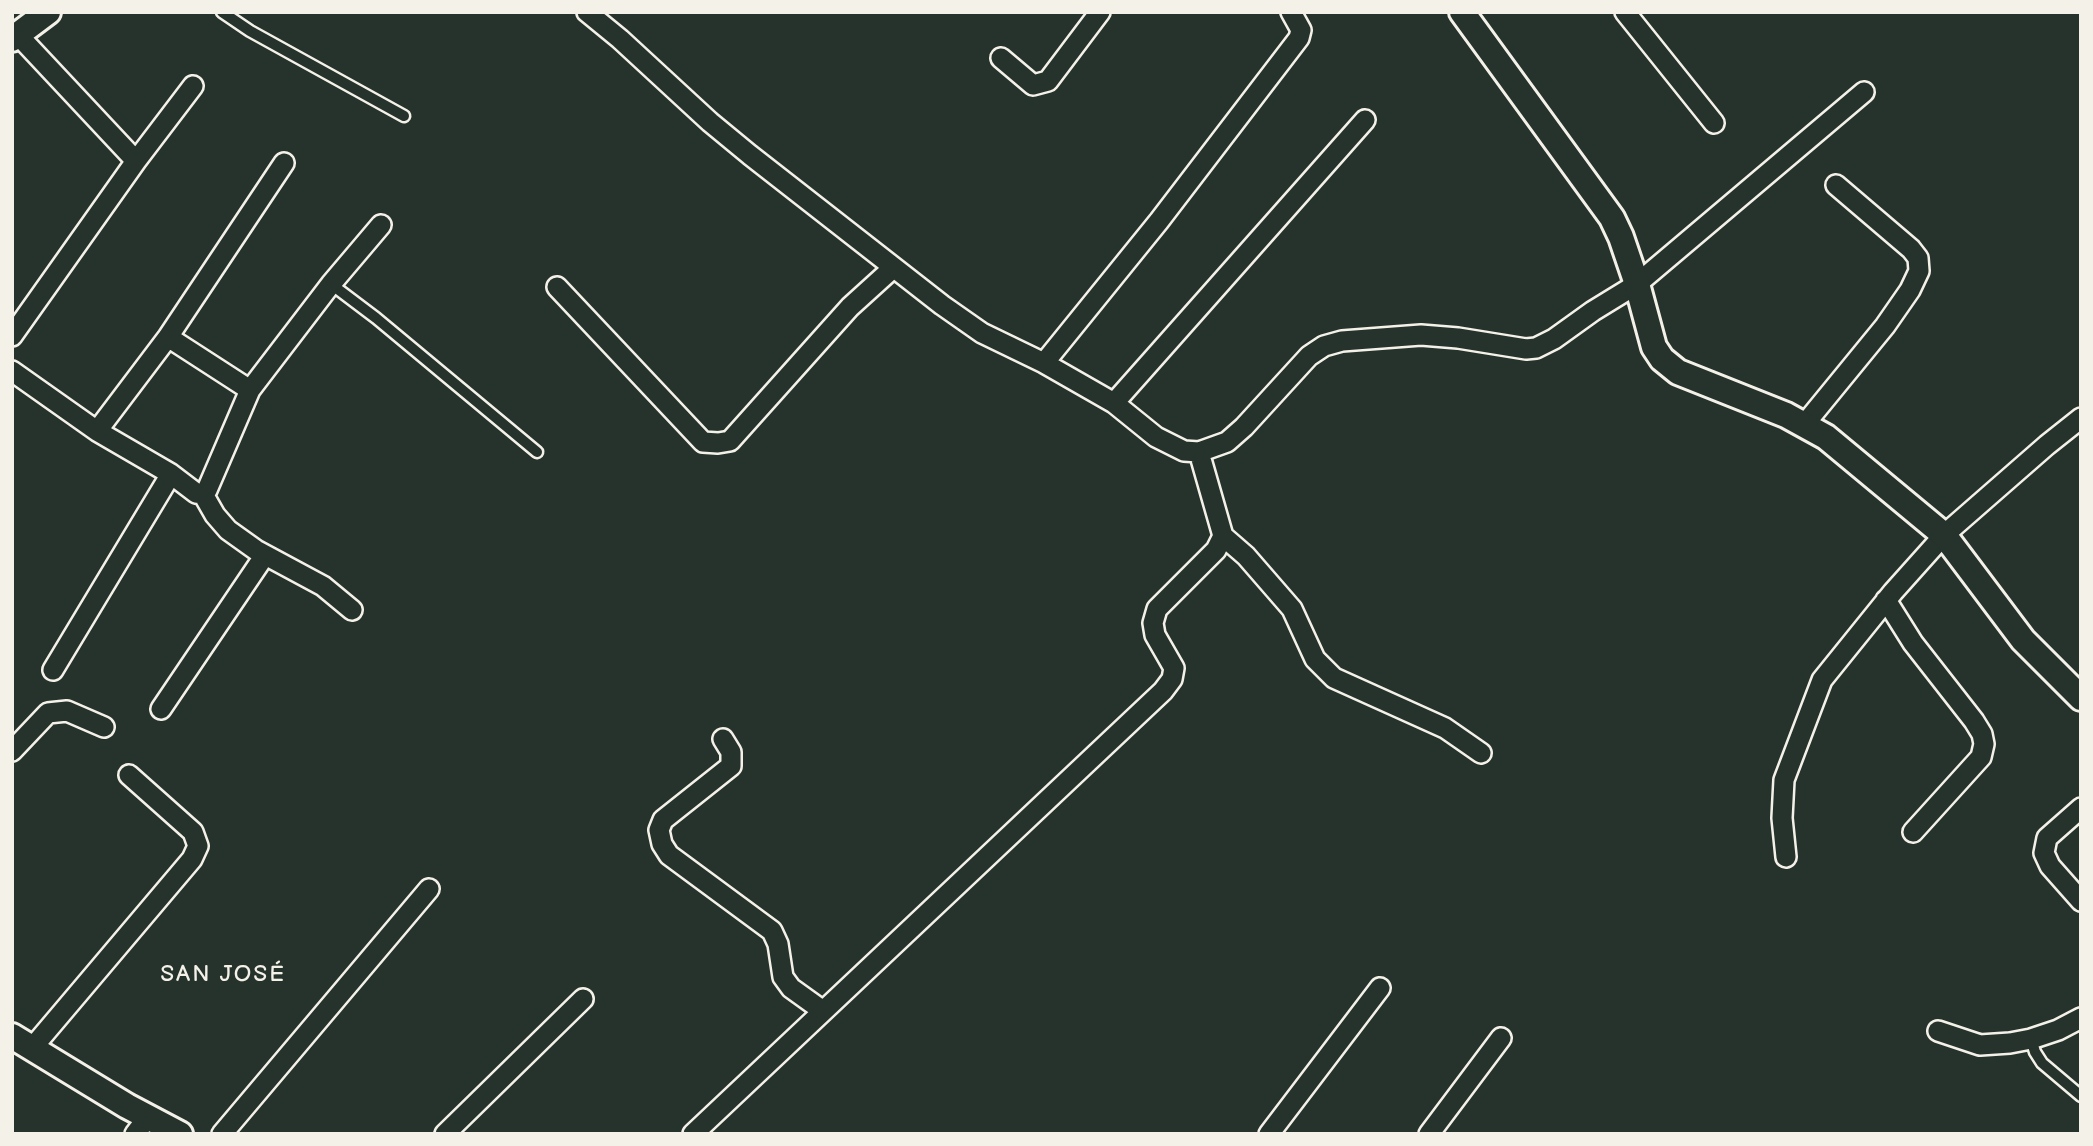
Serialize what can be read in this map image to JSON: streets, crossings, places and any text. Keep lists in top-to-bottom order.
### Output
{
  "districts": ["SAN JOSÉ"]
}
